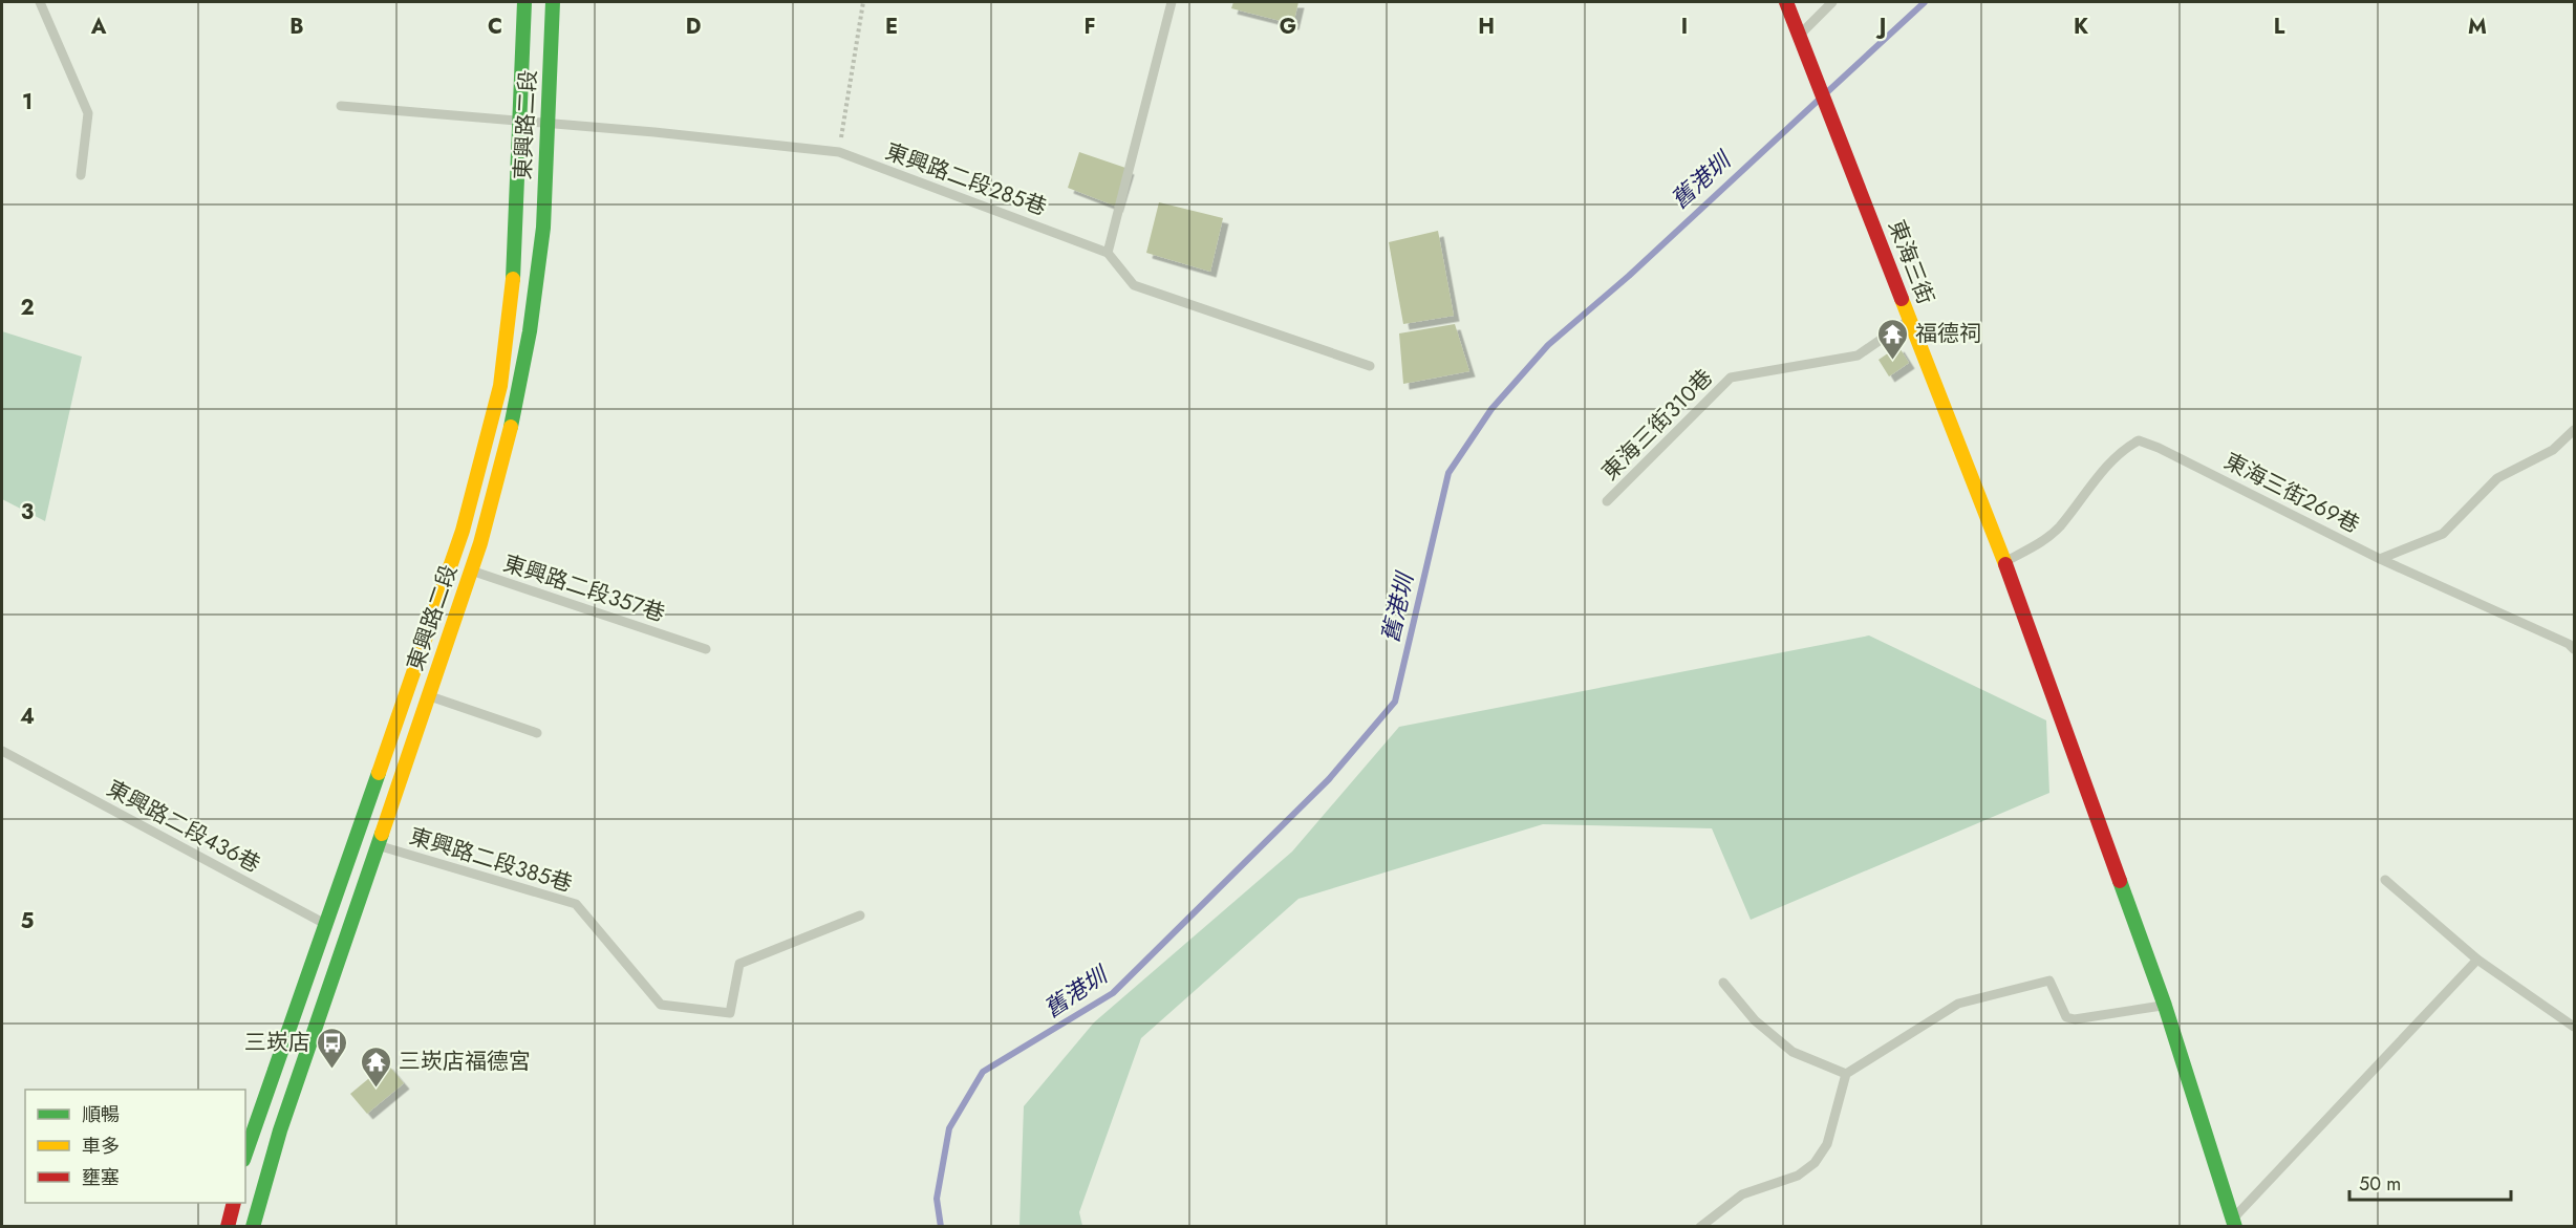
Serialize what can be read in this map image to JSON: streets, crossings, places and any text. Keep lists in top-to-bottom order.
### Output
{
  "streets": {
    "main road": ["東興路二段", "東海三街"],
    "lane": [
      "東興路二段285巷",
      "東海三街310巷",
      "東海三街269巷",
      "東興路二段357巷",
      "東興路二段436巷",
      "東興路二段385巷"
    ]
  },
  "crossings": [
    ["東興路二段", "東興路二段285巷"],
    ["東興路二段", "東興路二段357巷"],
    ["東興路二段", "東興路二段436巷"],
    ["東興路二段", "東興路二段385巷"],
    ["東海三街", "東海三街310巷"],
    ["東海三街", "東海三街269巷"]
  ],
  "water": ["舊港圳"],
  "places": {
    "temple": ["福德祠", "三崁店福德宮"],
    "bus stop": ["三崁店"]
  },
  "legend": ["順暢", "車多", "壅塞"],
  "scale_bar": "50 m",
  "grid": {
    "columns": [
      "A",
      "B",
      "C",
      "D",
      "E",
      "F",
      "G",
      "H",
      "I",
      "J",
      "K",
      "L",
      "M"
    ],
    "rows": [
      "1",
      "2",
      "3",
      "4",
      "5"
    ]
  }
}
